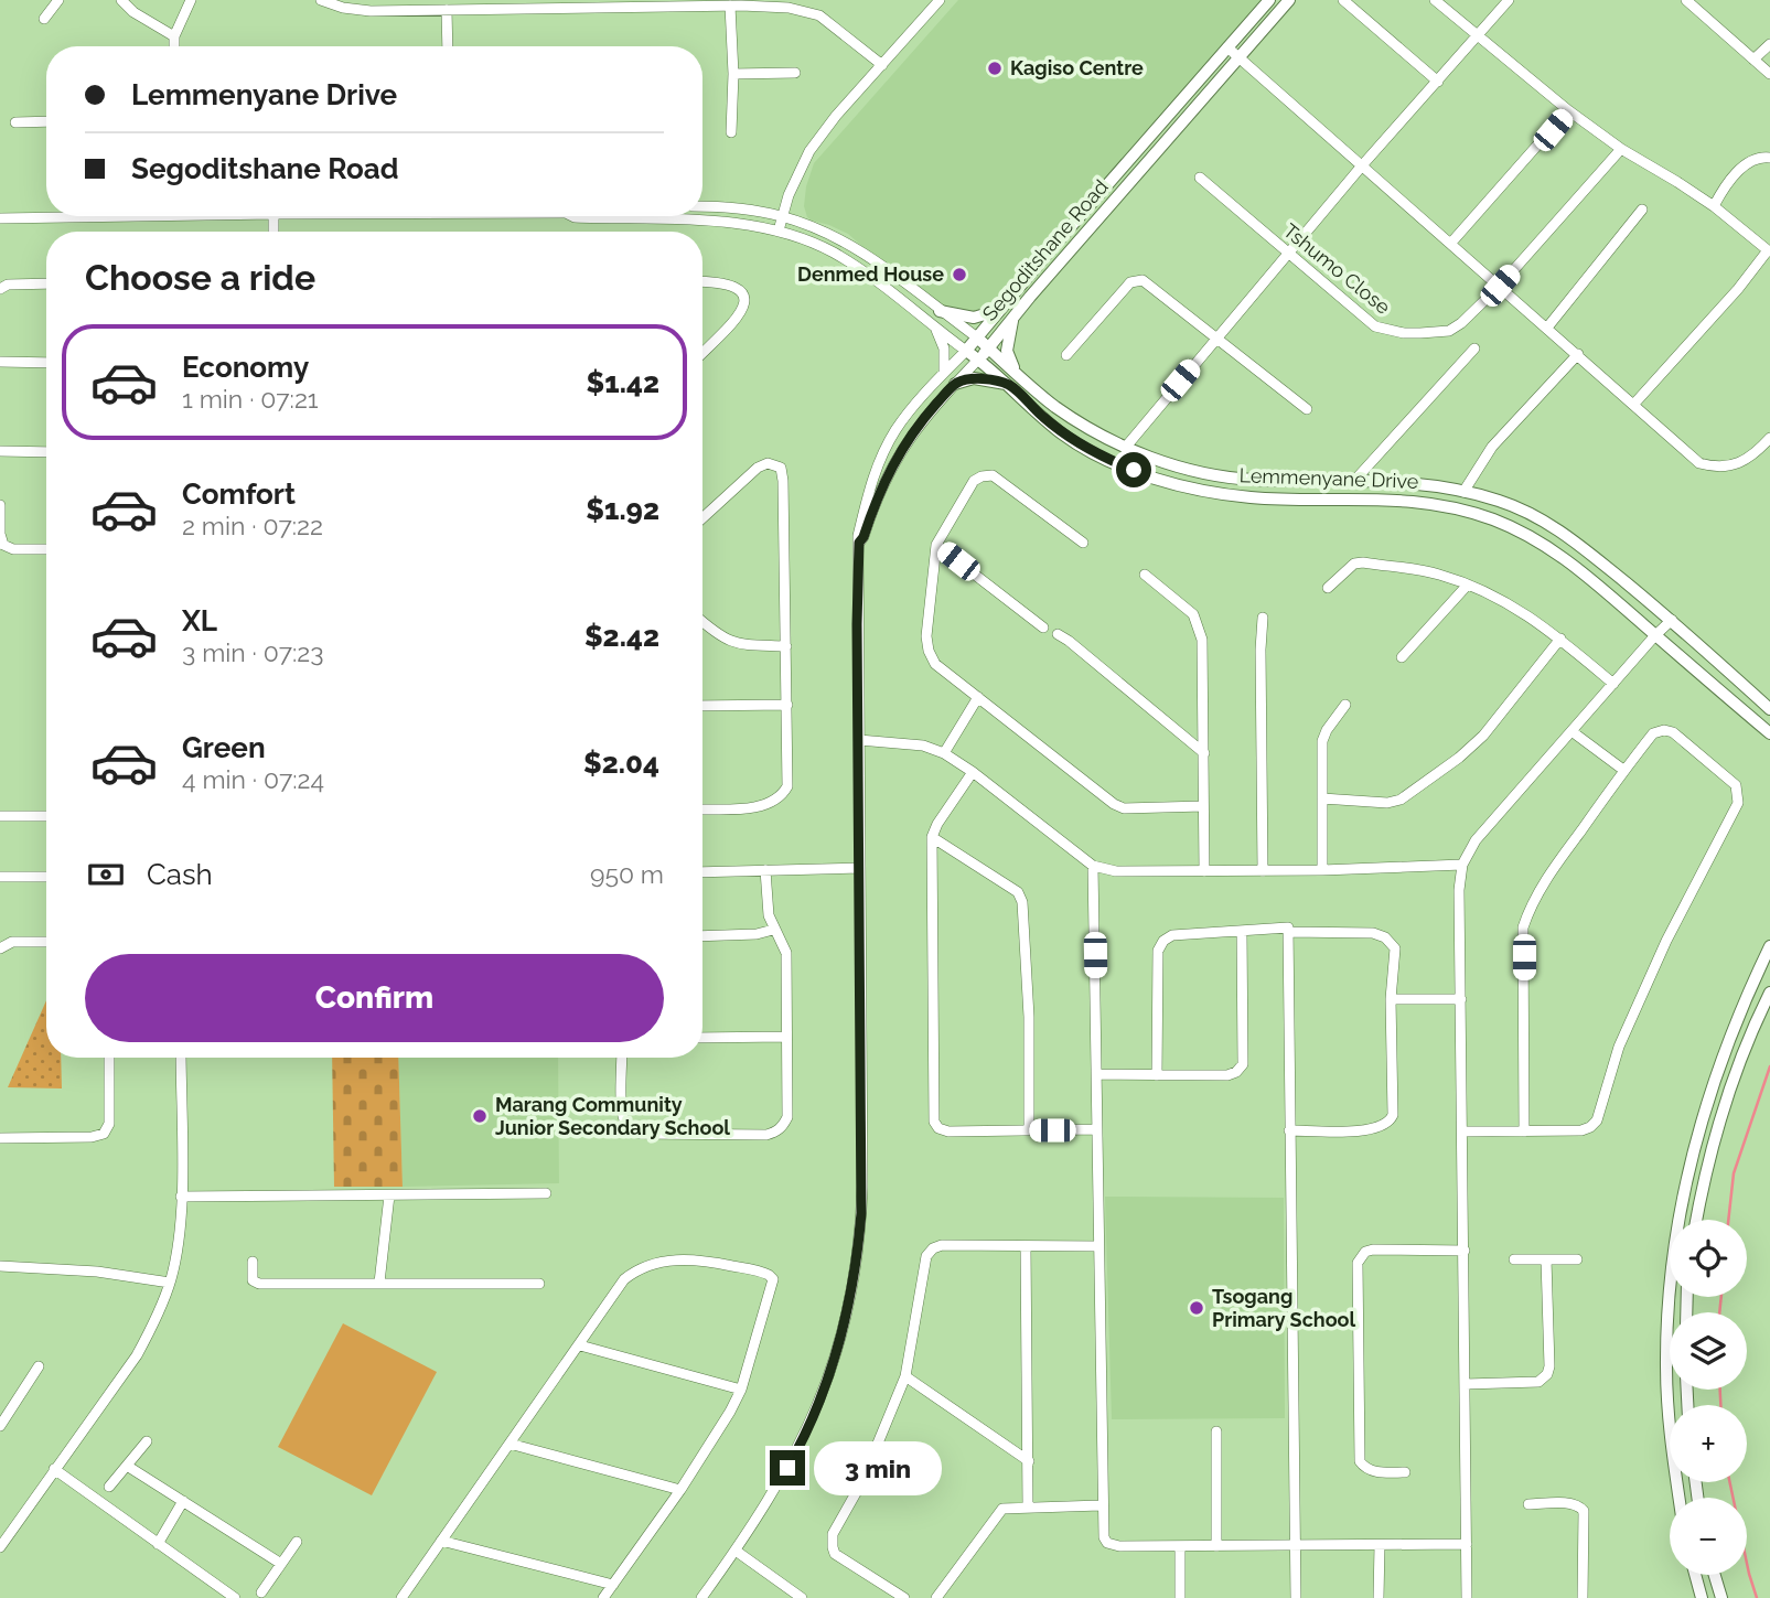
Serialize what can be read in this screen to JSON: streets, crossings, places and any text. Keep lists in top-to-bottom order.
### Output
{
  "streets": {
    "main road": ["Segoditshane Road", "Lemmenyane Drive"],
    "street": ["Tshumo Close"]
  },
  "crossings": [
    ["Segoditshane Road", "Lemmenyane Drive"]
  ],
  "places": [
    "Kagiso Centre",
    "Denmed House",
    "Marang Community Junior Secondary School",
    "Tsogang Primary School"
  ],
  "page": {
    "banner": ["Lemmenyane Drive", "Segoditshane Road"],
    "heading": "Choose a ride",
    "list": [
      {
        "name": "Economy",
        "note": "1 min · 07:21",
        "value": "$1.42"
      },
      {
        "name": "Comfort",
        "note": "2 min · 07:22",
        "value": "$1.92"
      },
      {
        "name": "XL",
        "note": "3 min · 07:23",
        "value": "$2.42"
      },
      {
        "name": "Green",
        "note": "4 min · 07:24",
        "value": "$2.04"
      }
    ],
    "pay": ["Cash", "950 m"],
    "buttons": "Confirm",
    "map_buttons": ["+", "−"],
    "bubble": "3 min"
  }
}
